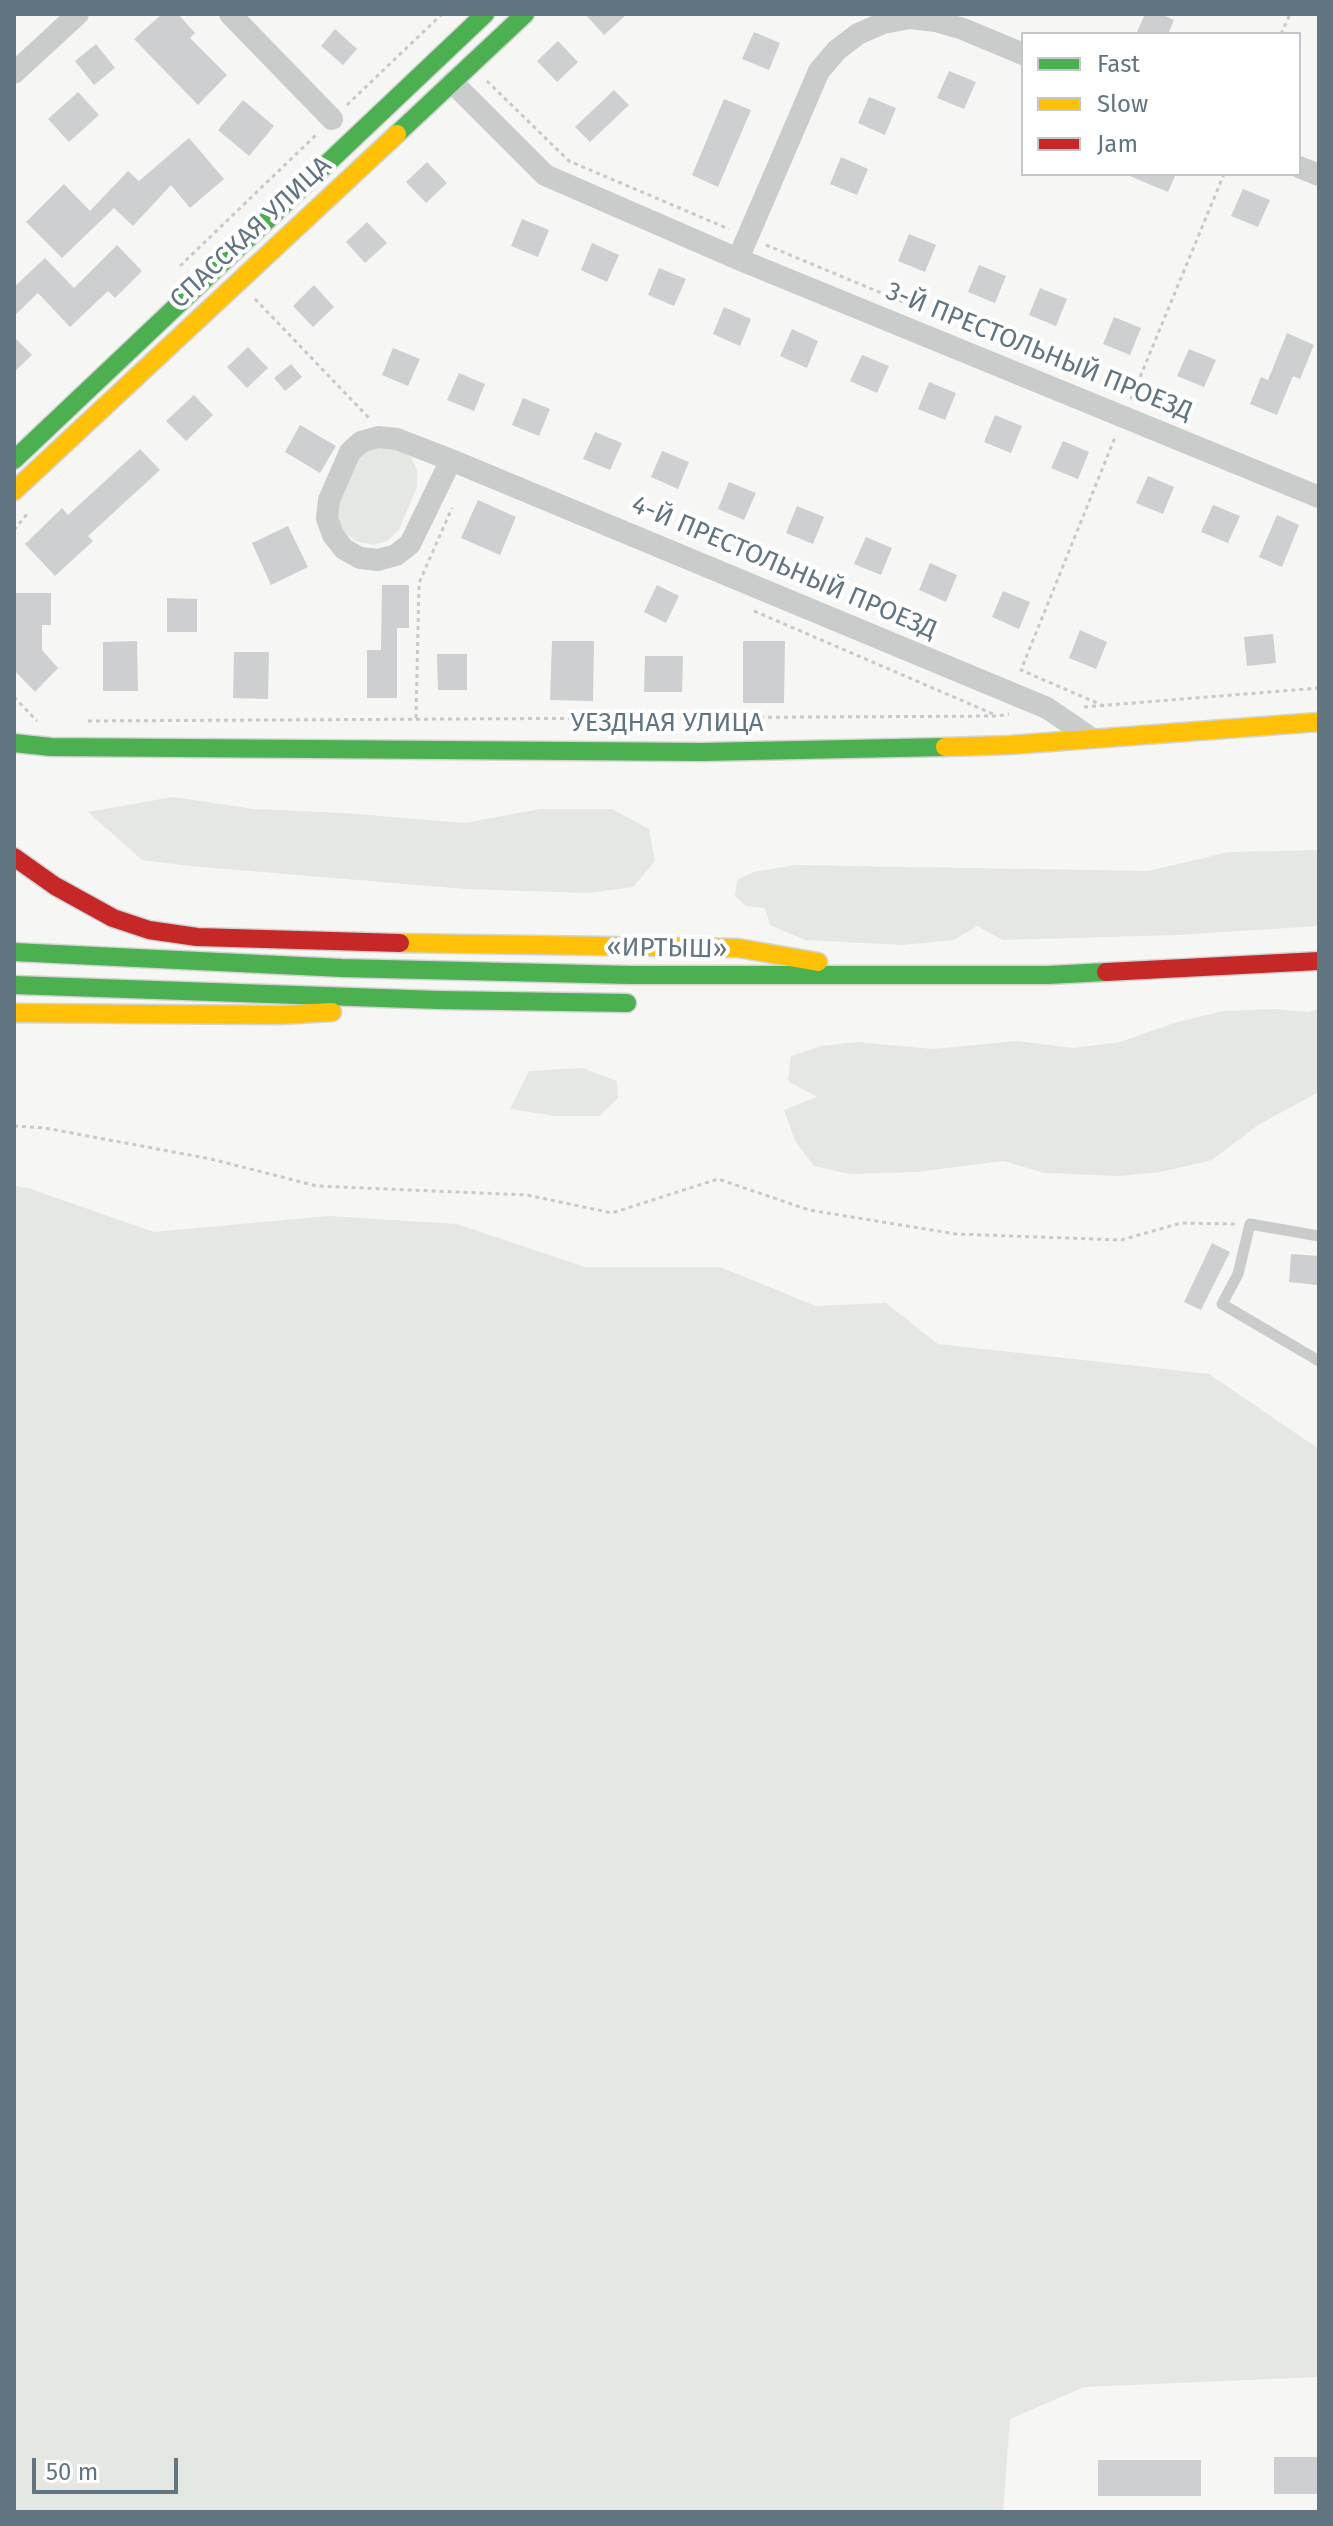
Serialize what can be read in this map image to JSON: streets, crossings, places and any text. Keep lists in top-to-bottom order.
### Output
{
  "streets": {
    "main road": ["СПАССКАЯ УЛИЦА", "УЕЗДНАЯ УЛИЦА", "«ИРТЫШ»"],
    "street": ["3-Й ПРЕСТОЛЬНЫЙ ПРОЕЗД", "4-Й ПРЕСТОЛЬНЫЙ ПРОЕЗД"]
  },
  "crossings": [
    ["СПАССКАЯ УЛИЦА", "3-Й ПРЕСТОЛЬНЫЙ ПРОЕЗД"],
    ["4-Й ПРЕСТОЛЬНЫЙ ПРОЕЗД", "УЕЗДНАЯ УЛИЦА"]
  ],
  "legend": ["Fast", "Slow", "Jam"],
  "scale_bar": "50 m"
}
